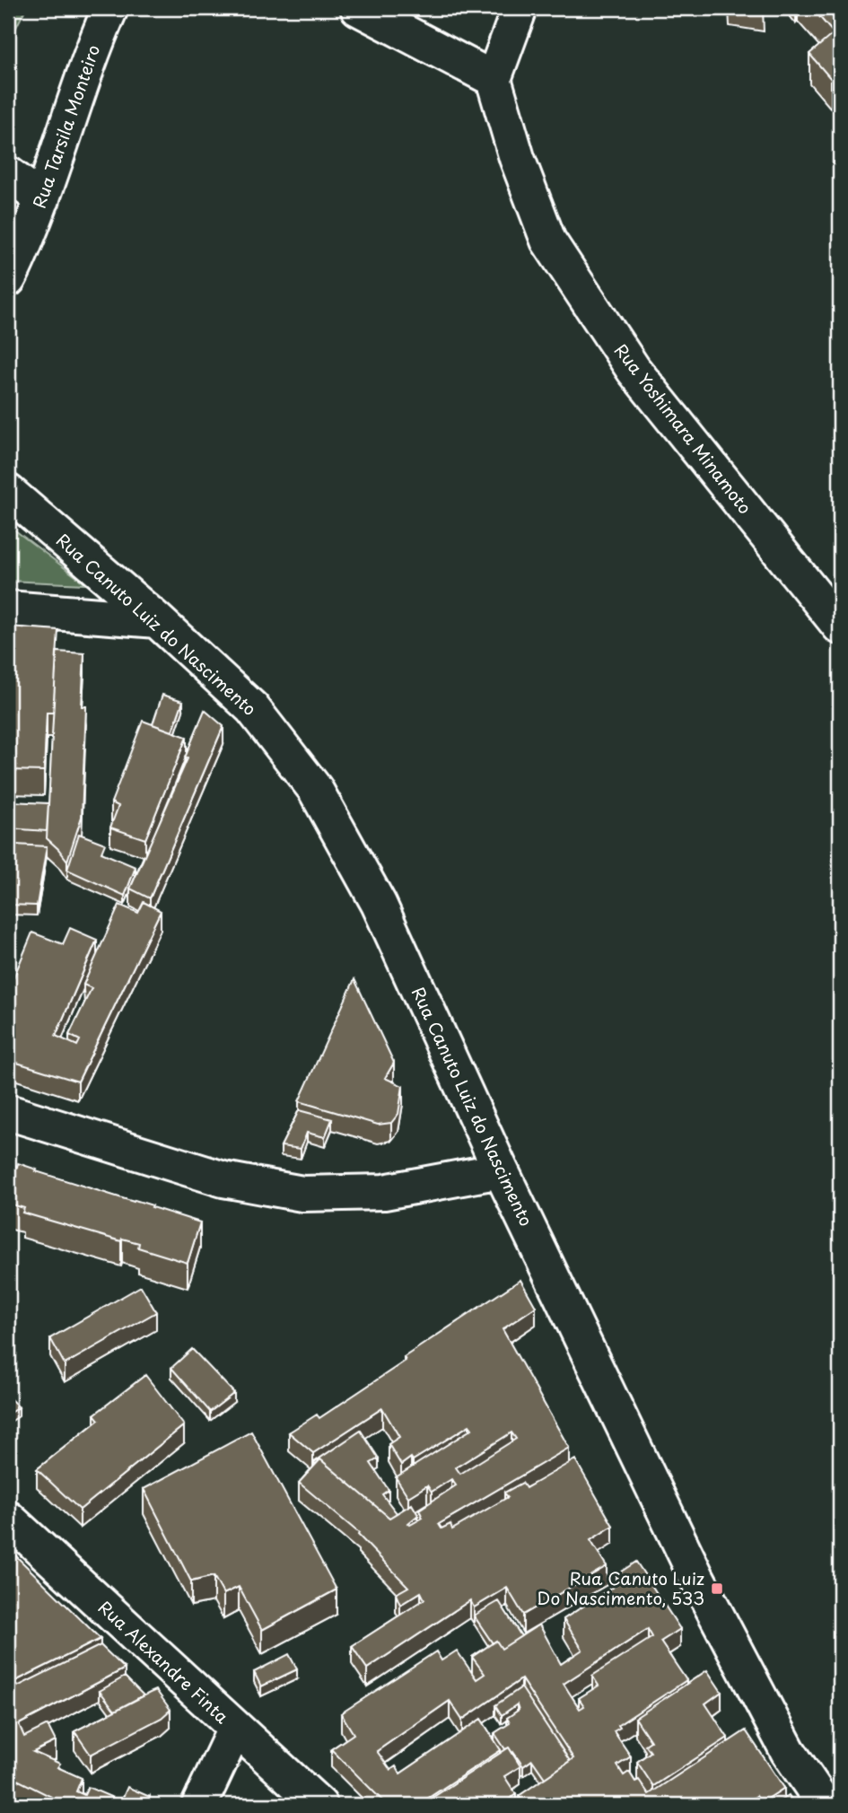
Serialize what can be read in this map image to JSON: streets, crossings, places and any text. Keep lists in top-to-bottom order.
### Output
{
  "streets": {
    "street": [
      "Rua Tarsila Monteiro",
      "Rua Yoshimara Minamoto",
      "Rua Canuto Luiz do Nascimento",
      "Rua Alexandre Finta"
    ]
  },
  "places": {
    "transit": ["Rua Canuto Luiz Do Nascimento, 533"]
  }
}
